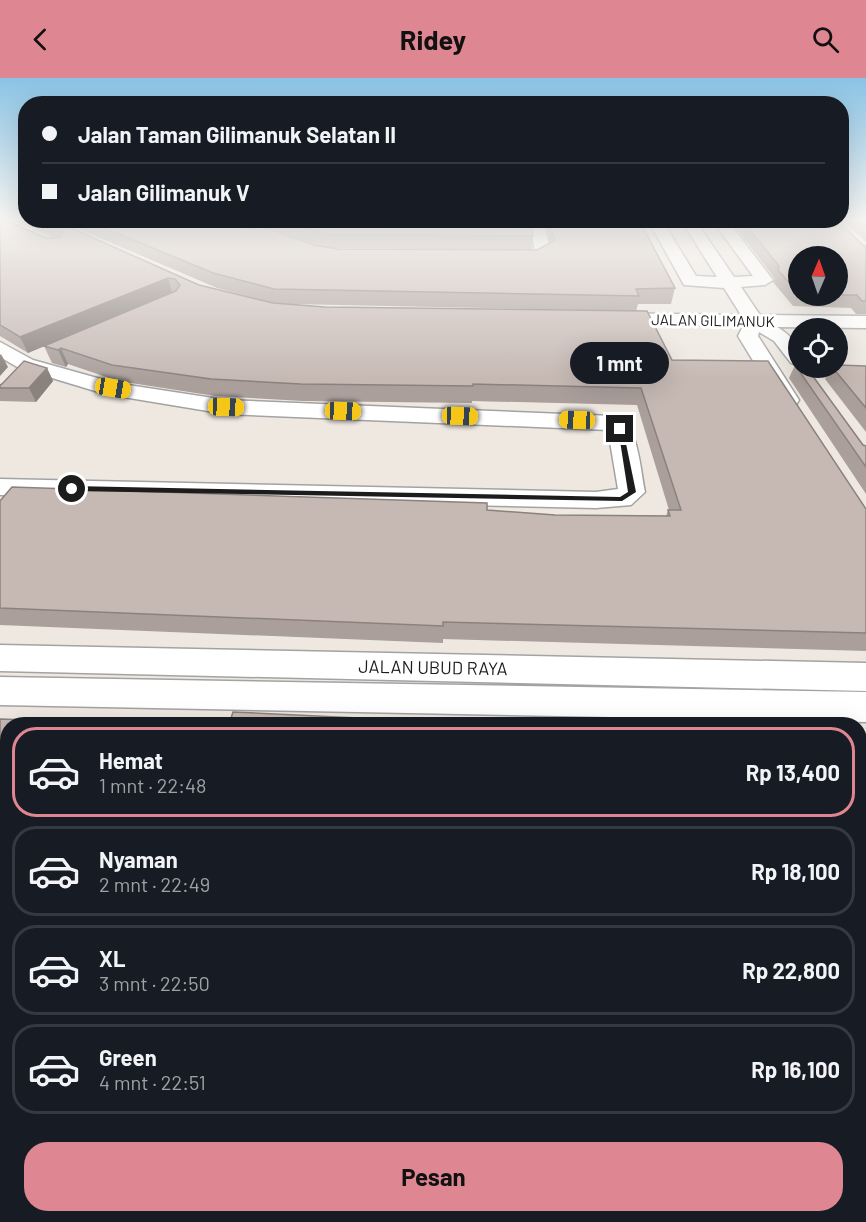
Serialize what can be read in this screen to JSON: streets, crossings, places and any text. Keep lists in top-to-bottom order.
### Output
{
  "streets": {
    "street": ["JALAN GILIMANUK", "JALAN UBUD RAYA"]
  },
  "north": "top",
  "page": {
    "header": "Ridey",
    "banner": ["Jalan Taman Gilimanuk Selatan II", "Jalan Gilimanuk V"],
    "bubble": "1 mnt",
    "list": [
      {
        "name": "Hemat",
        "note": "1 mnt · 22:48",
        "value": "Rp 13,400"
      },
      {
        "name": "Nyaman",
        "note": "2 mnt · 22:49",
        "value": "Rp 18,100"
      },
      {
        "name": "XL",
        "note": "3 mnt · 22:50",
        "value": "Rp 22,800"
      },
      {
        "name": "Green",
        "note": "4 mnt · 22:51",
        "value": "Rp 16,100"
      }
    ],
    "buttons": "Pesan"
  }
}
